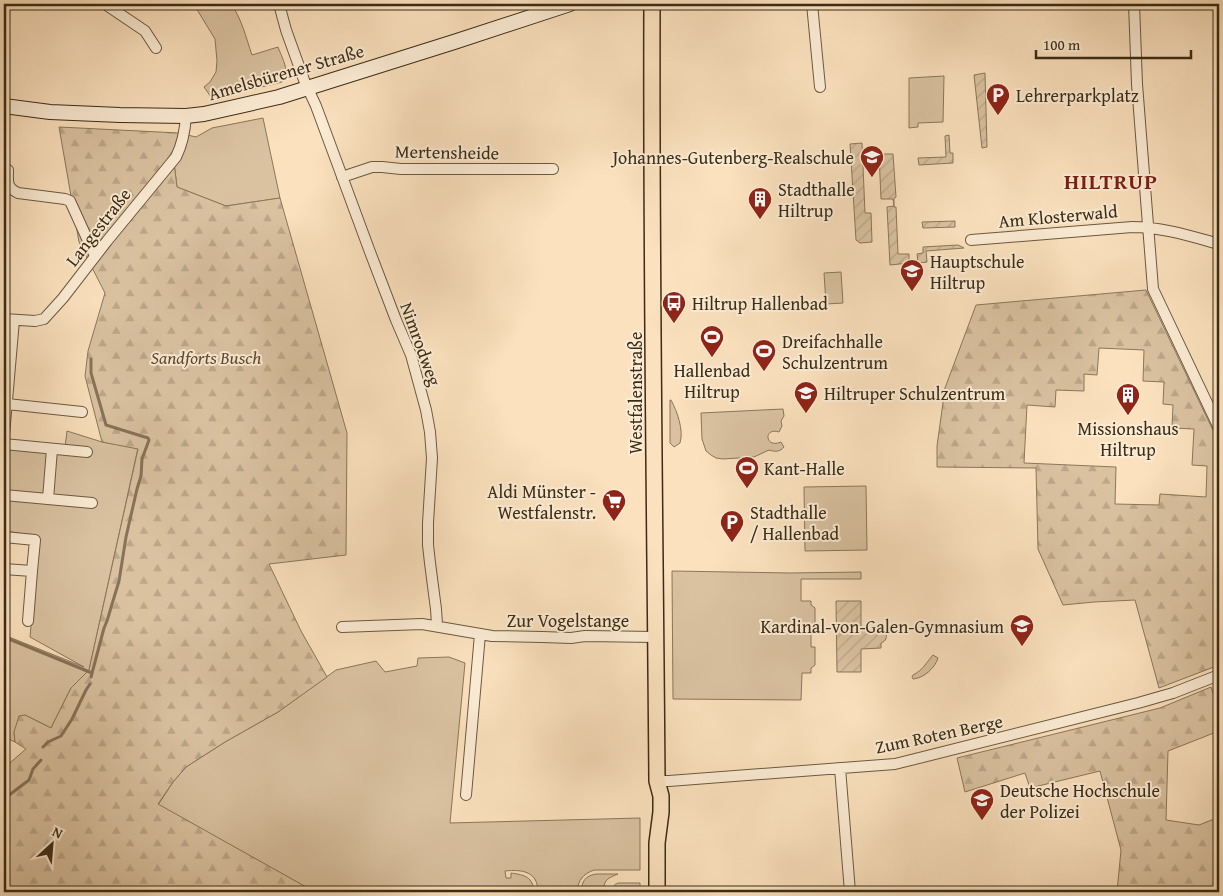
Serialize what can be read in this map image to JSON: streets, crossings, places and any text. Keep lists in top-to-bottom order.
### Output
{
  "streets": {
    "main road": ["Westfalenstraße"],
    "street": [
      "Amelsbürener Straße",
      "Mertensheide",
      "Am Klosterwald",
      "Langestraße",
      "Nimrodweg",
      "Zur Vogelstange",
      "Zum Roten Berge"
    ]
  },
  "crossings": [
    ["Amelsbürener Straße", "Langestraße"],
    ["Amelsbürener Straße", "Nimrodweg"],
    ["Mertensheide", "Nimrodweg"],
    ["Nimrodweg", "Zur Vogelstange"],
    ["Westfalenstraße", "Zur Vogelstange"],
    ["Westfalenstraße", "Zum Roten Berge"]
  ],
  "districts": ["HILTRUP"],
  "parks": ["Sandforts Busch"],
  "places": {
    "parking": ["Lehrerparkplatz", "Stadthalle / Hallenbad"],
    "school or university": [
      "Johannes-Gutenberg-Realschule",
      "Hauptschule Hiltrup",
      "Hiltruper Schulzentrum",
      "Kardinal-von-Galen-Gymnasium",
      "Deutsche Hochschule der Polizei"
    ],
    "building": ["Stadthalle Hiltrup", "Missionshaus Hiltrup"],
    "bus stop": ["Hiltrup Hallenbad"],
    "sports": ["Hallenbad Hiltrup", "Dreifachhalle Schulzentrum", "Kant-Halle"],
    "supermarket": ["Aldi Münster - Westfalenstr."]
  },
  "scale_bar": "100 m",
  "north": "top right"
}
